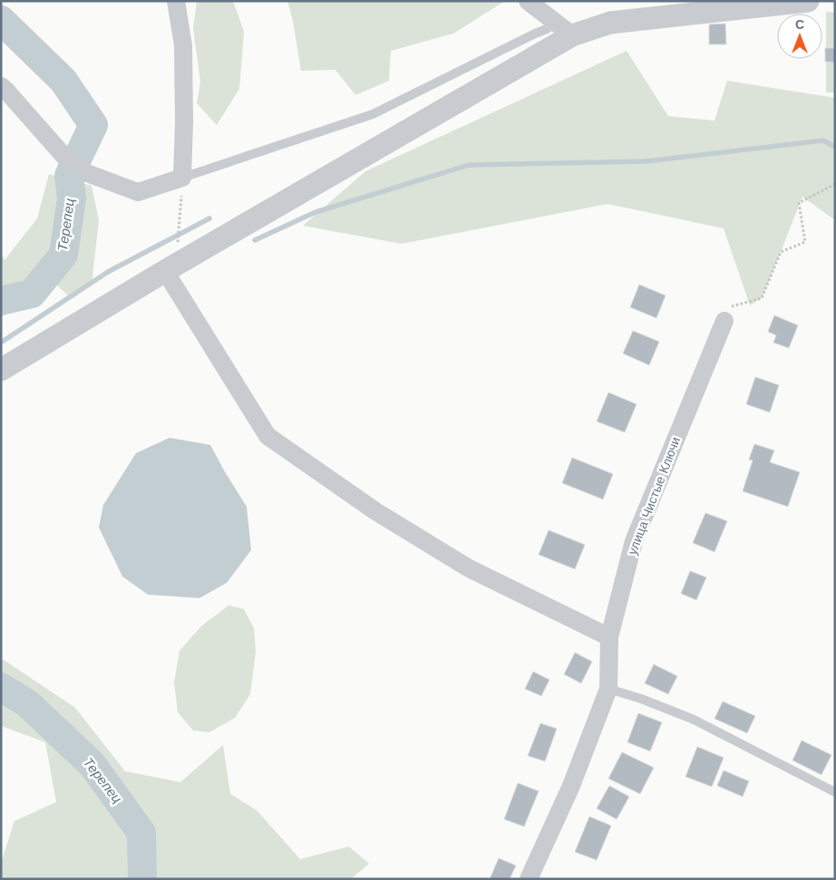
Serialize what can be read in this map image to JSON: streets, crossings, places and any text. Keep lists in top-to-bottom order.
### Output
{
  "streets": {
    "street": ["улица Чистые Ключи"]
  },
  "water": ["Терепец"],
  "north": "top"
}
